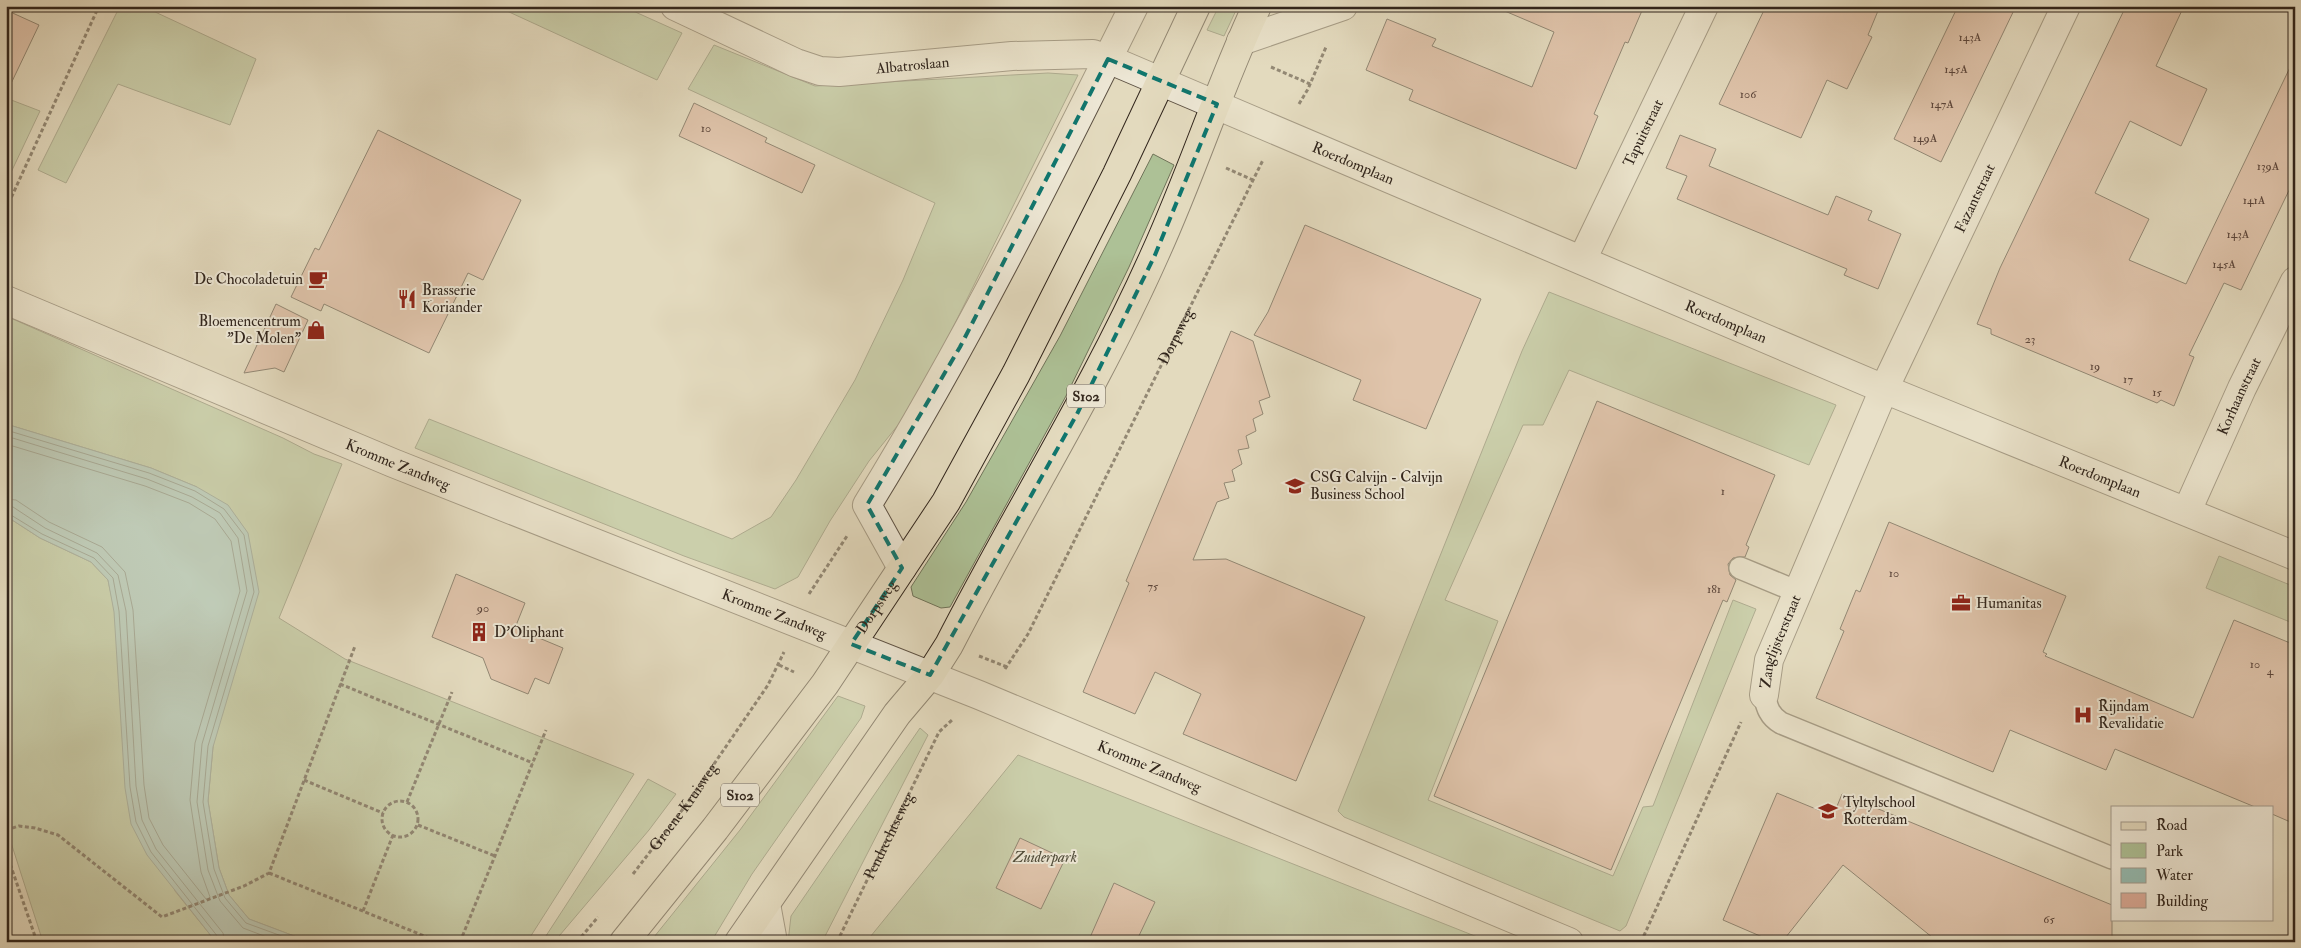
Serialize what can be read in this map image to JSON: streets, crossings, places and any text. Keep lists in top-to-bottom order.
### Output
{
  "streets": {
    "main road": ["Dorpsweg", "S102"],
    "street": [
      "Albatroslaan",
      "Tapuitstraat",
      "Roerdomplaan",
      "Fazantstraat",
      "Korhaanstraat",
      "Kromme Zandweg",
      "Zanglijsterstraat"
    ],
    "path": ["Groene Kruisweg", "Pendrechtseweg"]
  },
  "crossings": [
    ["Albatroslaan", "Roerdomplaan"],
    ["Albatroslaan", "Dorpsweg"],
    ["Tapuitstraat", "Roerdomplaan"],
    ["Roerdomplaan", "Fazantstraat"],
    ["Roerdomplaan", "Dorpsweg"],
    ["Roerdomplaan", "S102"],
    ["Roerdomplaan", "Korhaanstraat"],
    ["Roerdomplaan", "Zanglijsterstraat"],
    ["Fazantstraat", "Zanglijsterstraat"],
    ["Dorpsweg", "S102"],
    ["Dorpsweg", "Kromme Zandweg"],
    ["S102", "Kromme Zandweg"],
    ["S102", "Pendrechtseweg"],
    ["Kromme Zandweg", "Groene Kruisweg"]
  ],
  "parks": ["Zuiderpark"],
  "places": {
    "cafe": ["De Chocoladetuin"],
    "restaurant": ["Brasserie Koriander"],
    "shop": ["Bloemencentrum \"De Molen\""],
    "school or university": ["CSG Calvijn - Calvijn Business School", "Tyltylschool Rotterdam"],
    "office": ["Humanitas"],
    "building": ["D'Oliphant"],
    "hospital": ["Rijndam Revalidatie"]
  },
  "house_numbers": [
    "143A",
    "145A",
    "106",
    "147A",
    "10",
    "149A",
    "139A",
    "141A",
    "143A",
    "145A",
    "23",
    "19",
    "17",
    "15",
    "1",
    "10",
    "75",
    "181",
    "90",
    "10",
    "4",
    "65"
  ],
  "legend": [
    "Road",
    "Park",
    "Water",
    "Building"
  ]
}
